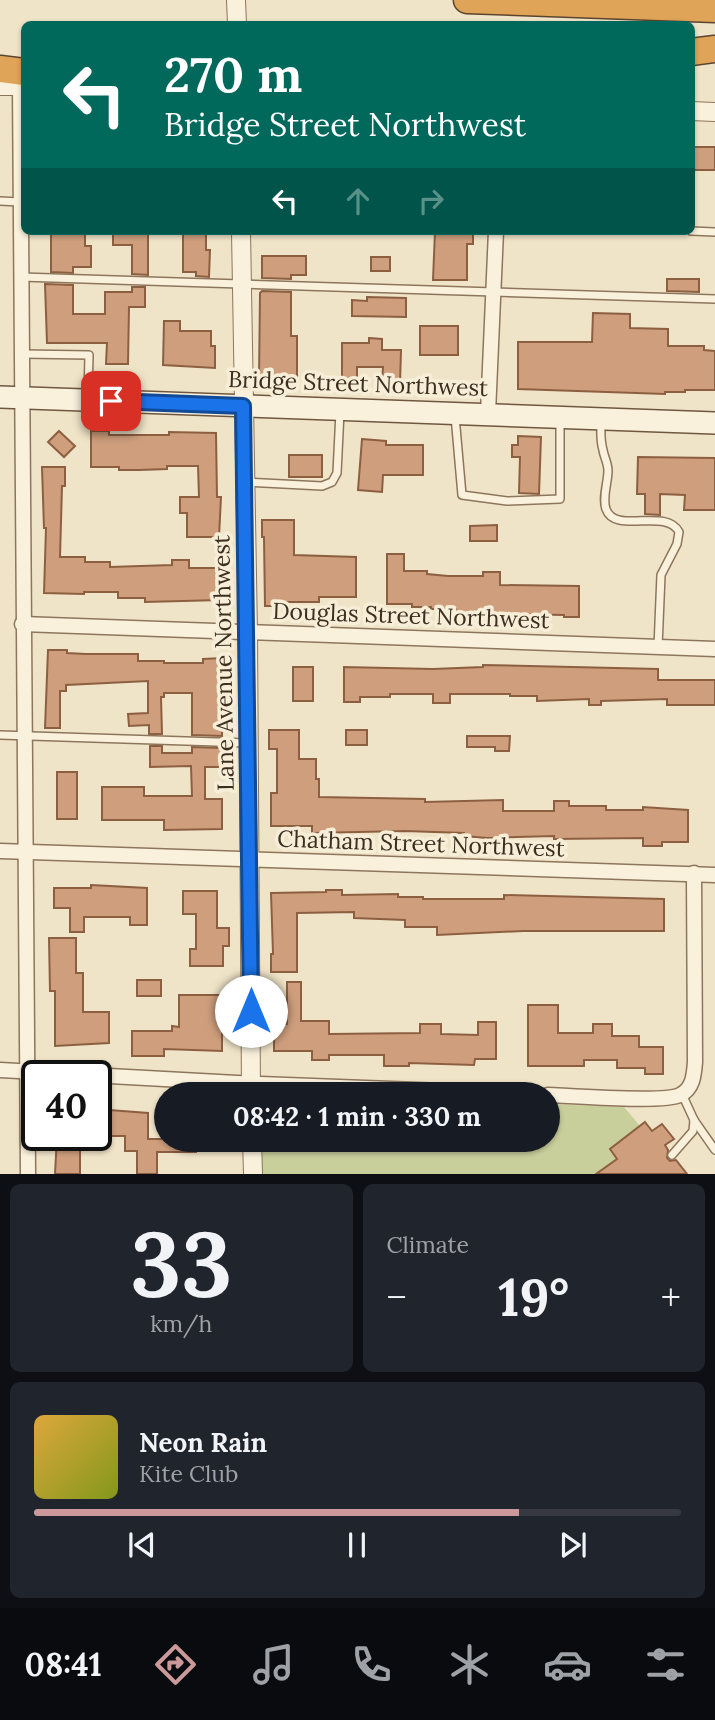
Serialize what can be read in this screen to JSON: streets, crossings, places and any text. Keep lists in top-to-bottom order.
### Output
{
  "streets": {
    "main road": ["Bridge Street Northwest"],
    "street": ["Douglas Street Northwest", "Lane Avenue Northwest", "Chatham Street Northwest"]
  },
  "crossings": [
    ["Bridge Street Northwest", "Lane Avenue Northwest"],
    ["Douglas Street Northwest", "Lane Avenue Northwest"],
    ["Lane Avenue Northwest", "Chatham Street Northwest"]
  ],
  "page": {
    "turn": ["270 m", "Bridge Street Northwest"],
    "limit": "40",
    "trip": "08:42 · 1 min · 330 m",
    "tile": [
      ["33", "km/h"],
      "Climate"
    ],
    "heat": ["−", "19°", "+"],
    "song": ["Neon Rain", "Kite Club"],
    "tabs": "08:41"
  }
}
